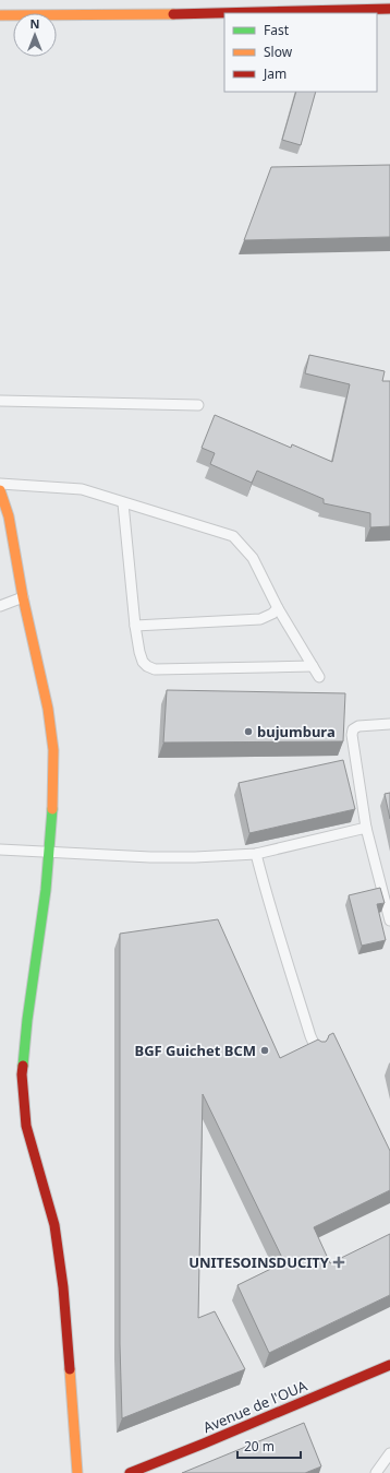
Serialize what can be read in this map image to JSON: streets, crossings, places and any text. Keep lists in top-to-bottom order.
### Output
{
  "streets": {
    "street": ["Avenue de l'OUA"]
  },
  "places": {
    "other": ["bujumbura", "BGF Guichet BCM"],
    "health": ["UNITESOINSDUCITY"]
  },
  "legend": ["Fast", "Slow", "Jam"],
  "scale_bar": "20 m",
  "north": "top"
}
